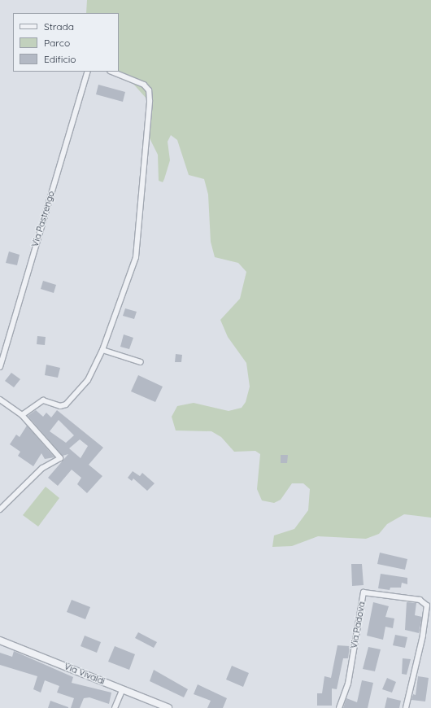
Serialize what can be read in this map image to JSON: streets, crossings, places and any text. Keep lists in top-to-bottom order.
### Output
{
  "streets": {
    "street": ["Via Pastrengo", "Via Padova", "Via Vivaldi"]
  },
  "legend": ["Strada", "Parco", "Edificio"]
}
